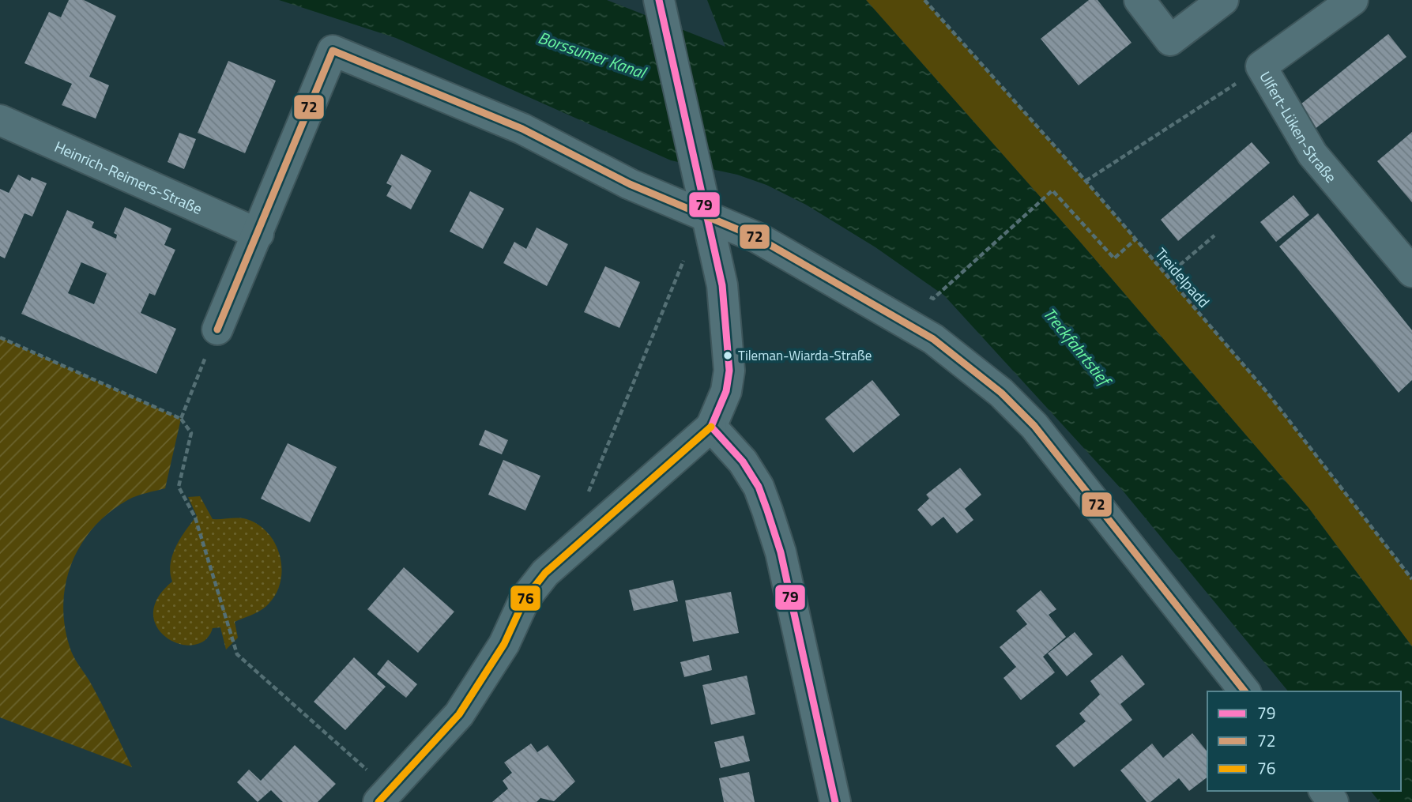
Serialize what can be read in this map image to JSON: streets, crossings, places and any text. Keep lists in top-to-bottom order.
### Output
{
  "streets": {
    "street": ["Ulfert-Lüken-Straße", "Heinrich-Reimers-Straße"],
    "path": ["Treidelpadd"]
  },
  "water": ["Borssumer Kanal", "Treckfahrtstief"],
  "places": ["Tileman-Wiarda-Straße"],
  "lines": ["transit line 79", "transit line 72", "transit line 76"],
  "legend": ["79", "72", "76"]
}
